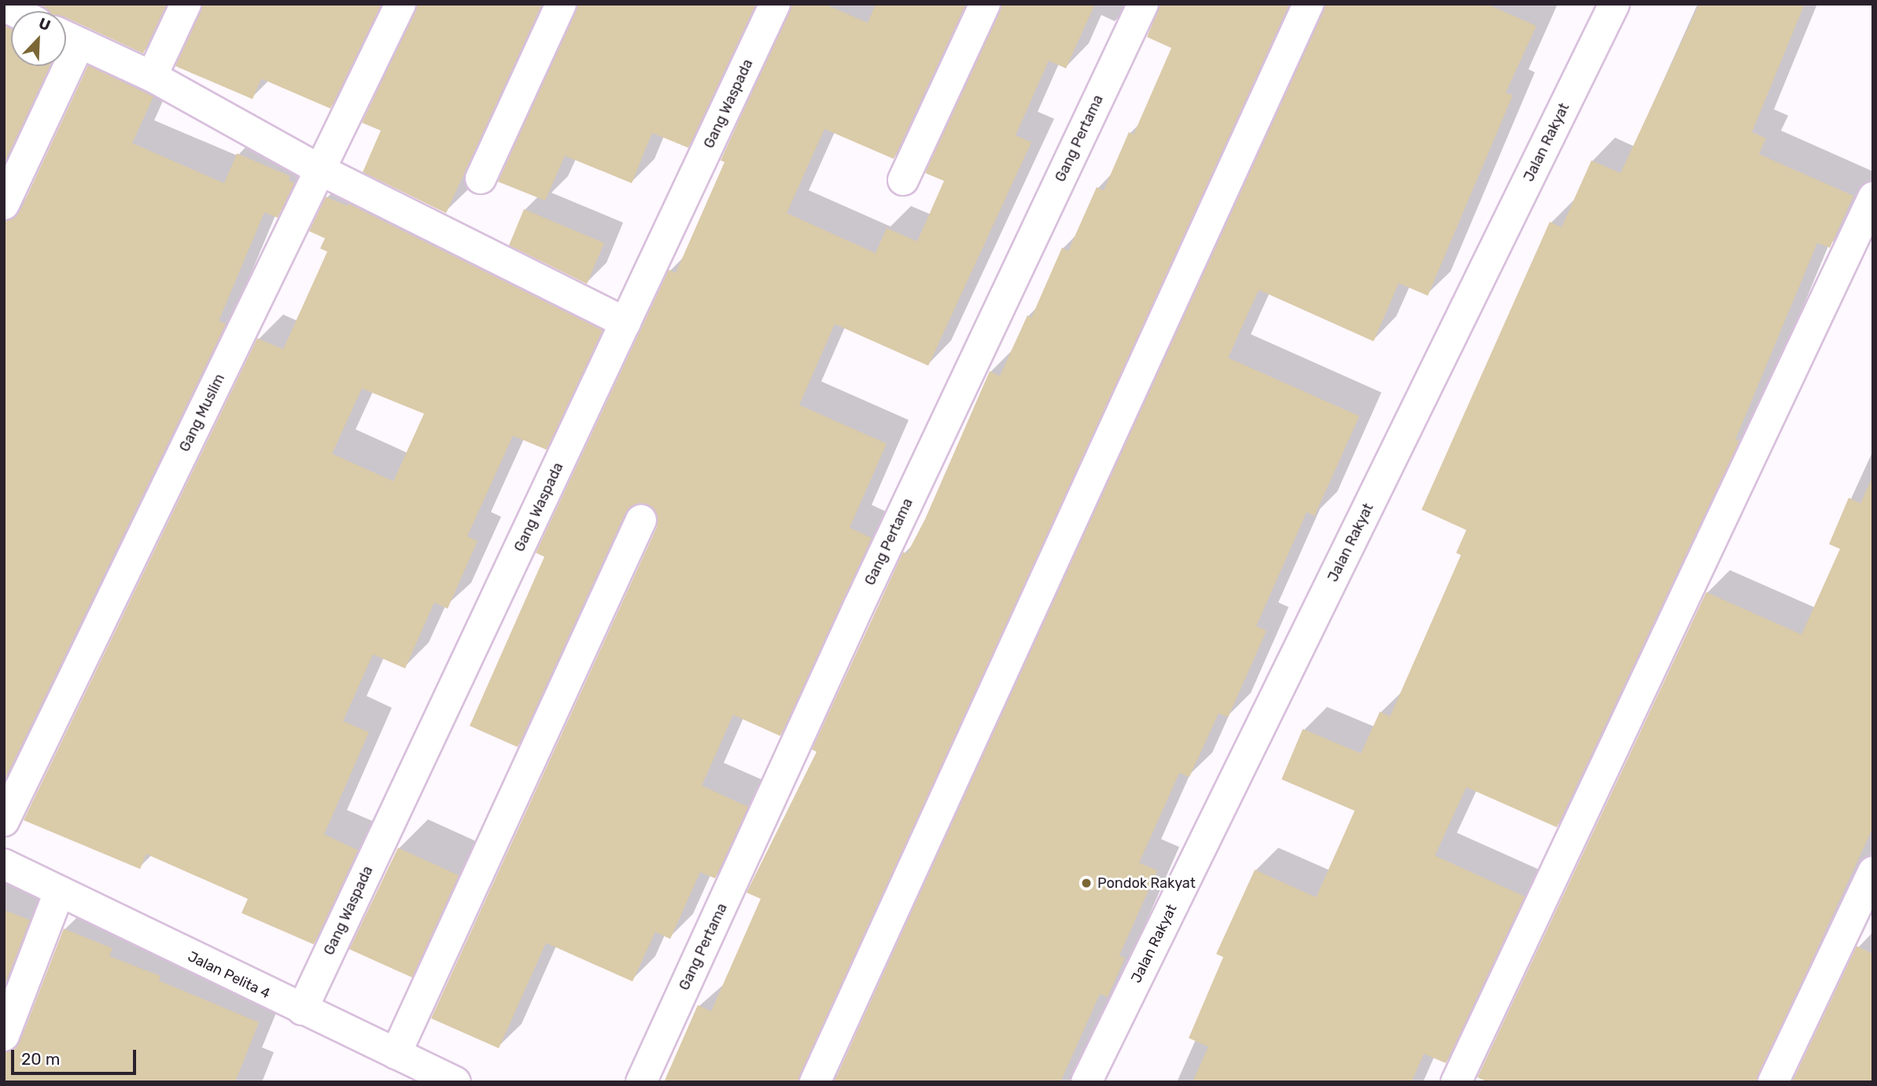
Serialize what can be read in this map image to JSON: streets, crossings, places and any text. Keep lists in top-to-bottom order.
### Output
{
  "streets": {
    "street": [
      "Gang Waspada",
      "Gang Pertama",
      "Jalan Rakyat",
      "Gang Muslim",
      "Jalan Pelita 4"
    ]
  },
  "crossings": [
    ["Gang Waspada", "Jalan Pelita 4"]
  ],
  "places": ["Pondok Rakyat"],
  "scale_bar": "20 m",
  "north": "top right"
}
